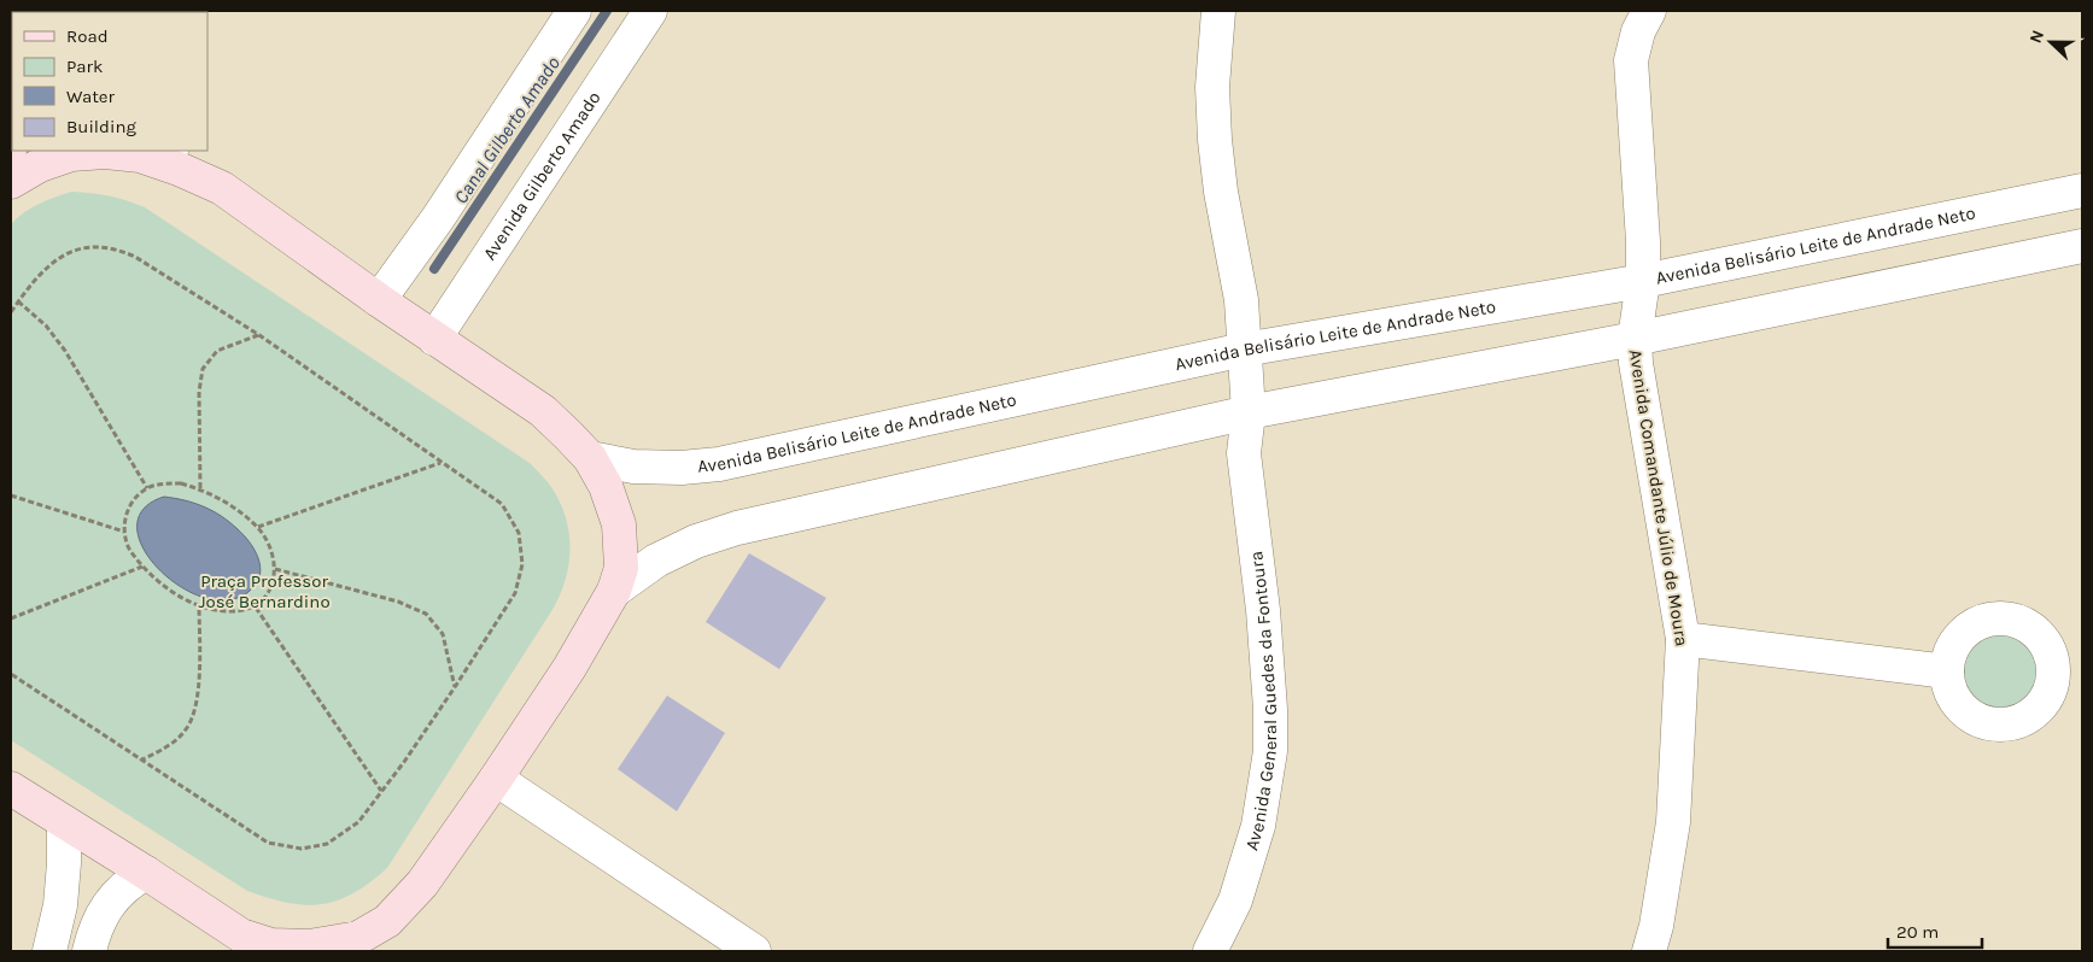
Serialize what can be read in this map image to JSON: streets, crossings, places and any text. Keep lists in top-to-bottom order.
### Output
{
  "streets": {
    "street": [
      "Avenida Gilberto Amado",
      "Avenida Belisário Leite de Andrade Neto",
      "Avenida Comandante Júlio de Moura",
      "Avenida General Guedes da Fontoura"
    ]
  },
  "crossings": [
    ["Avenida Belisário Leite de Andrade Neto", "Avenida Comandante Júlio de Moura"],
    ["Avenida Belisário Leite de Andrade Neto", "Avenida General Guedes da Fontoura"]
  ],
  "water": ["Canal Gilberto Amado"],
  "parks": ["Praça Professor José Bernardino"],
  "legend": [
    "Road",
    "Park",
    "Water",
    "Building"
  ],
  "scale_bar": "20 m",
  "north": "left"
}
